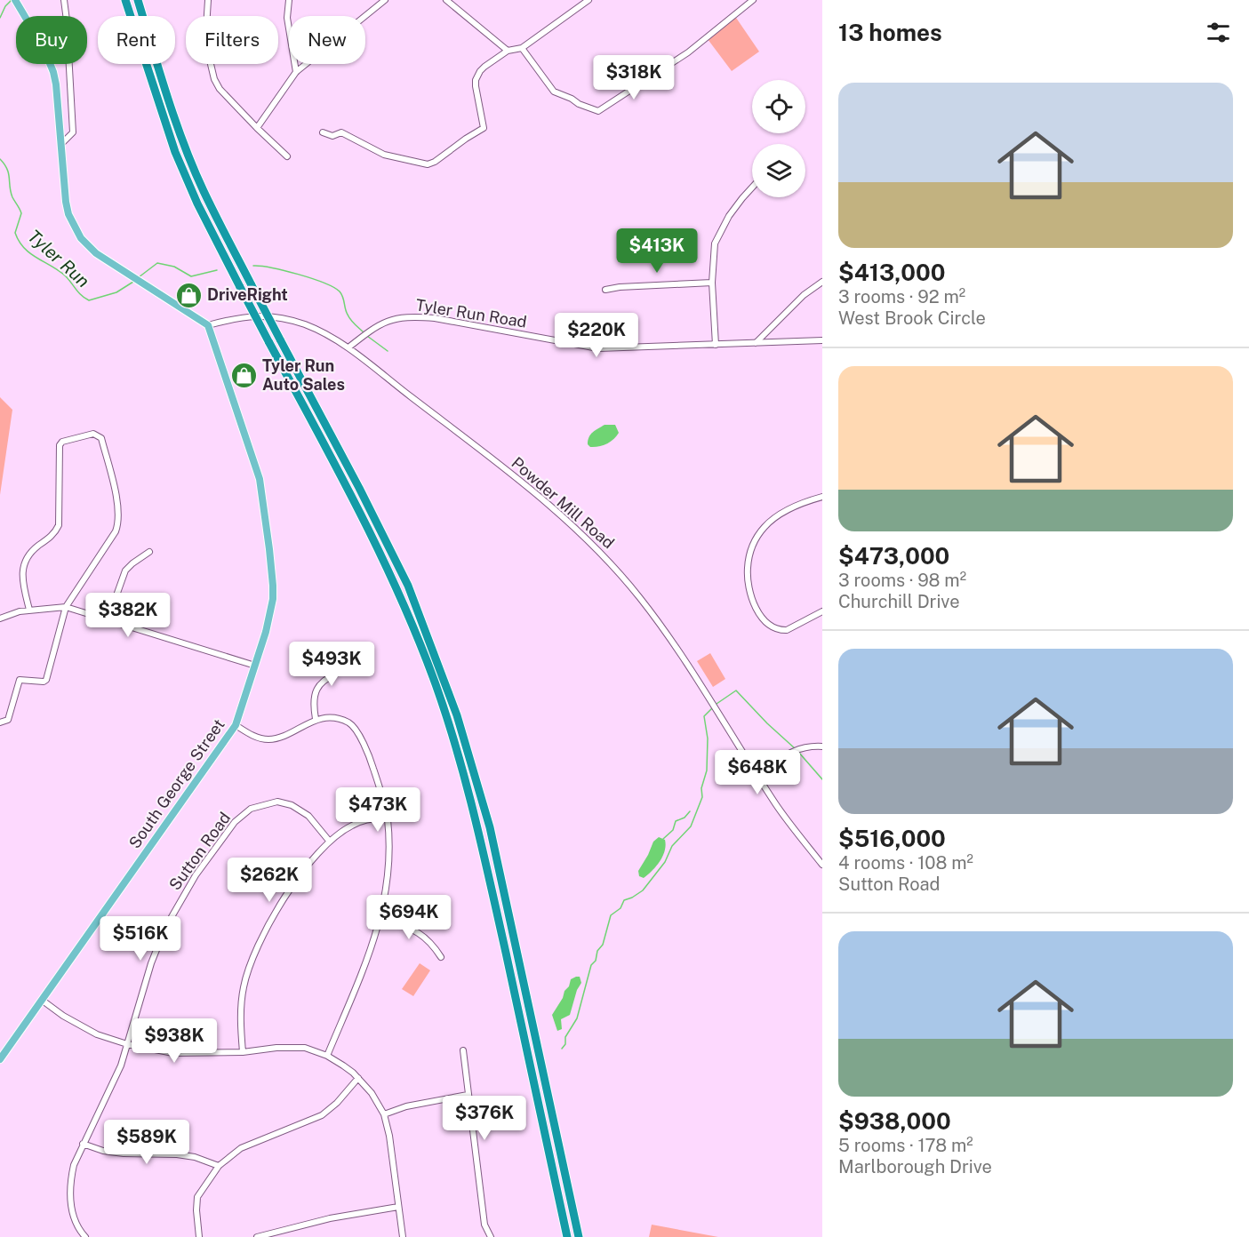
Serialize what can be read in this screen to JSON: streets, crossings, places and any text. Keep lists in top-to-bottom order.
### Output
{
  "streets": {
    "main road": ["South George Street"],
    "street": ["Tyler Run Road", "Powder Mill Road", "Sutton Road"]
  },
  "crossings": [
    ["Tyler Run Road", "Powder Mill Road"],
    ["Powder Mill Road", "South George Street"]
  ],
  "water": ["Tyler Run"],
  "places": {
    "shop": ["DriveRight", "Tyler Run Auto Sales"]
  },
  "page": {
    "heading": "13 homes",
    "chip": [
      "Buy",
      "Rent",
      "Filters",
      "New"
    ],
    "price": [
      "$318K",
      "$413K",
      "$220K",
      "$382K",
      "$493K",
      "$648K",
      "$473K",
      "$262K",
      "$694K",
      "$516K",
      "$938K",
      "$376K",
      "$589K"
    ],
    "list": [
      {
        "name": "$413,000",
        "note": "3 rooms · 92 m² · West Brook Circle"
      },
      {
        "name": "$473,000",
        "note": "3 rooms · 98 m² · Churchill Drive"
      },
      {
        "name": "$516,000",
        "note": "4 rooms · 108 m² · Sutton Road"
      },
      {
        "name": "$938,000",
        "note": "5 rooms · 178 m² · Marlborough Drive"
      }
    ]
  }
}
